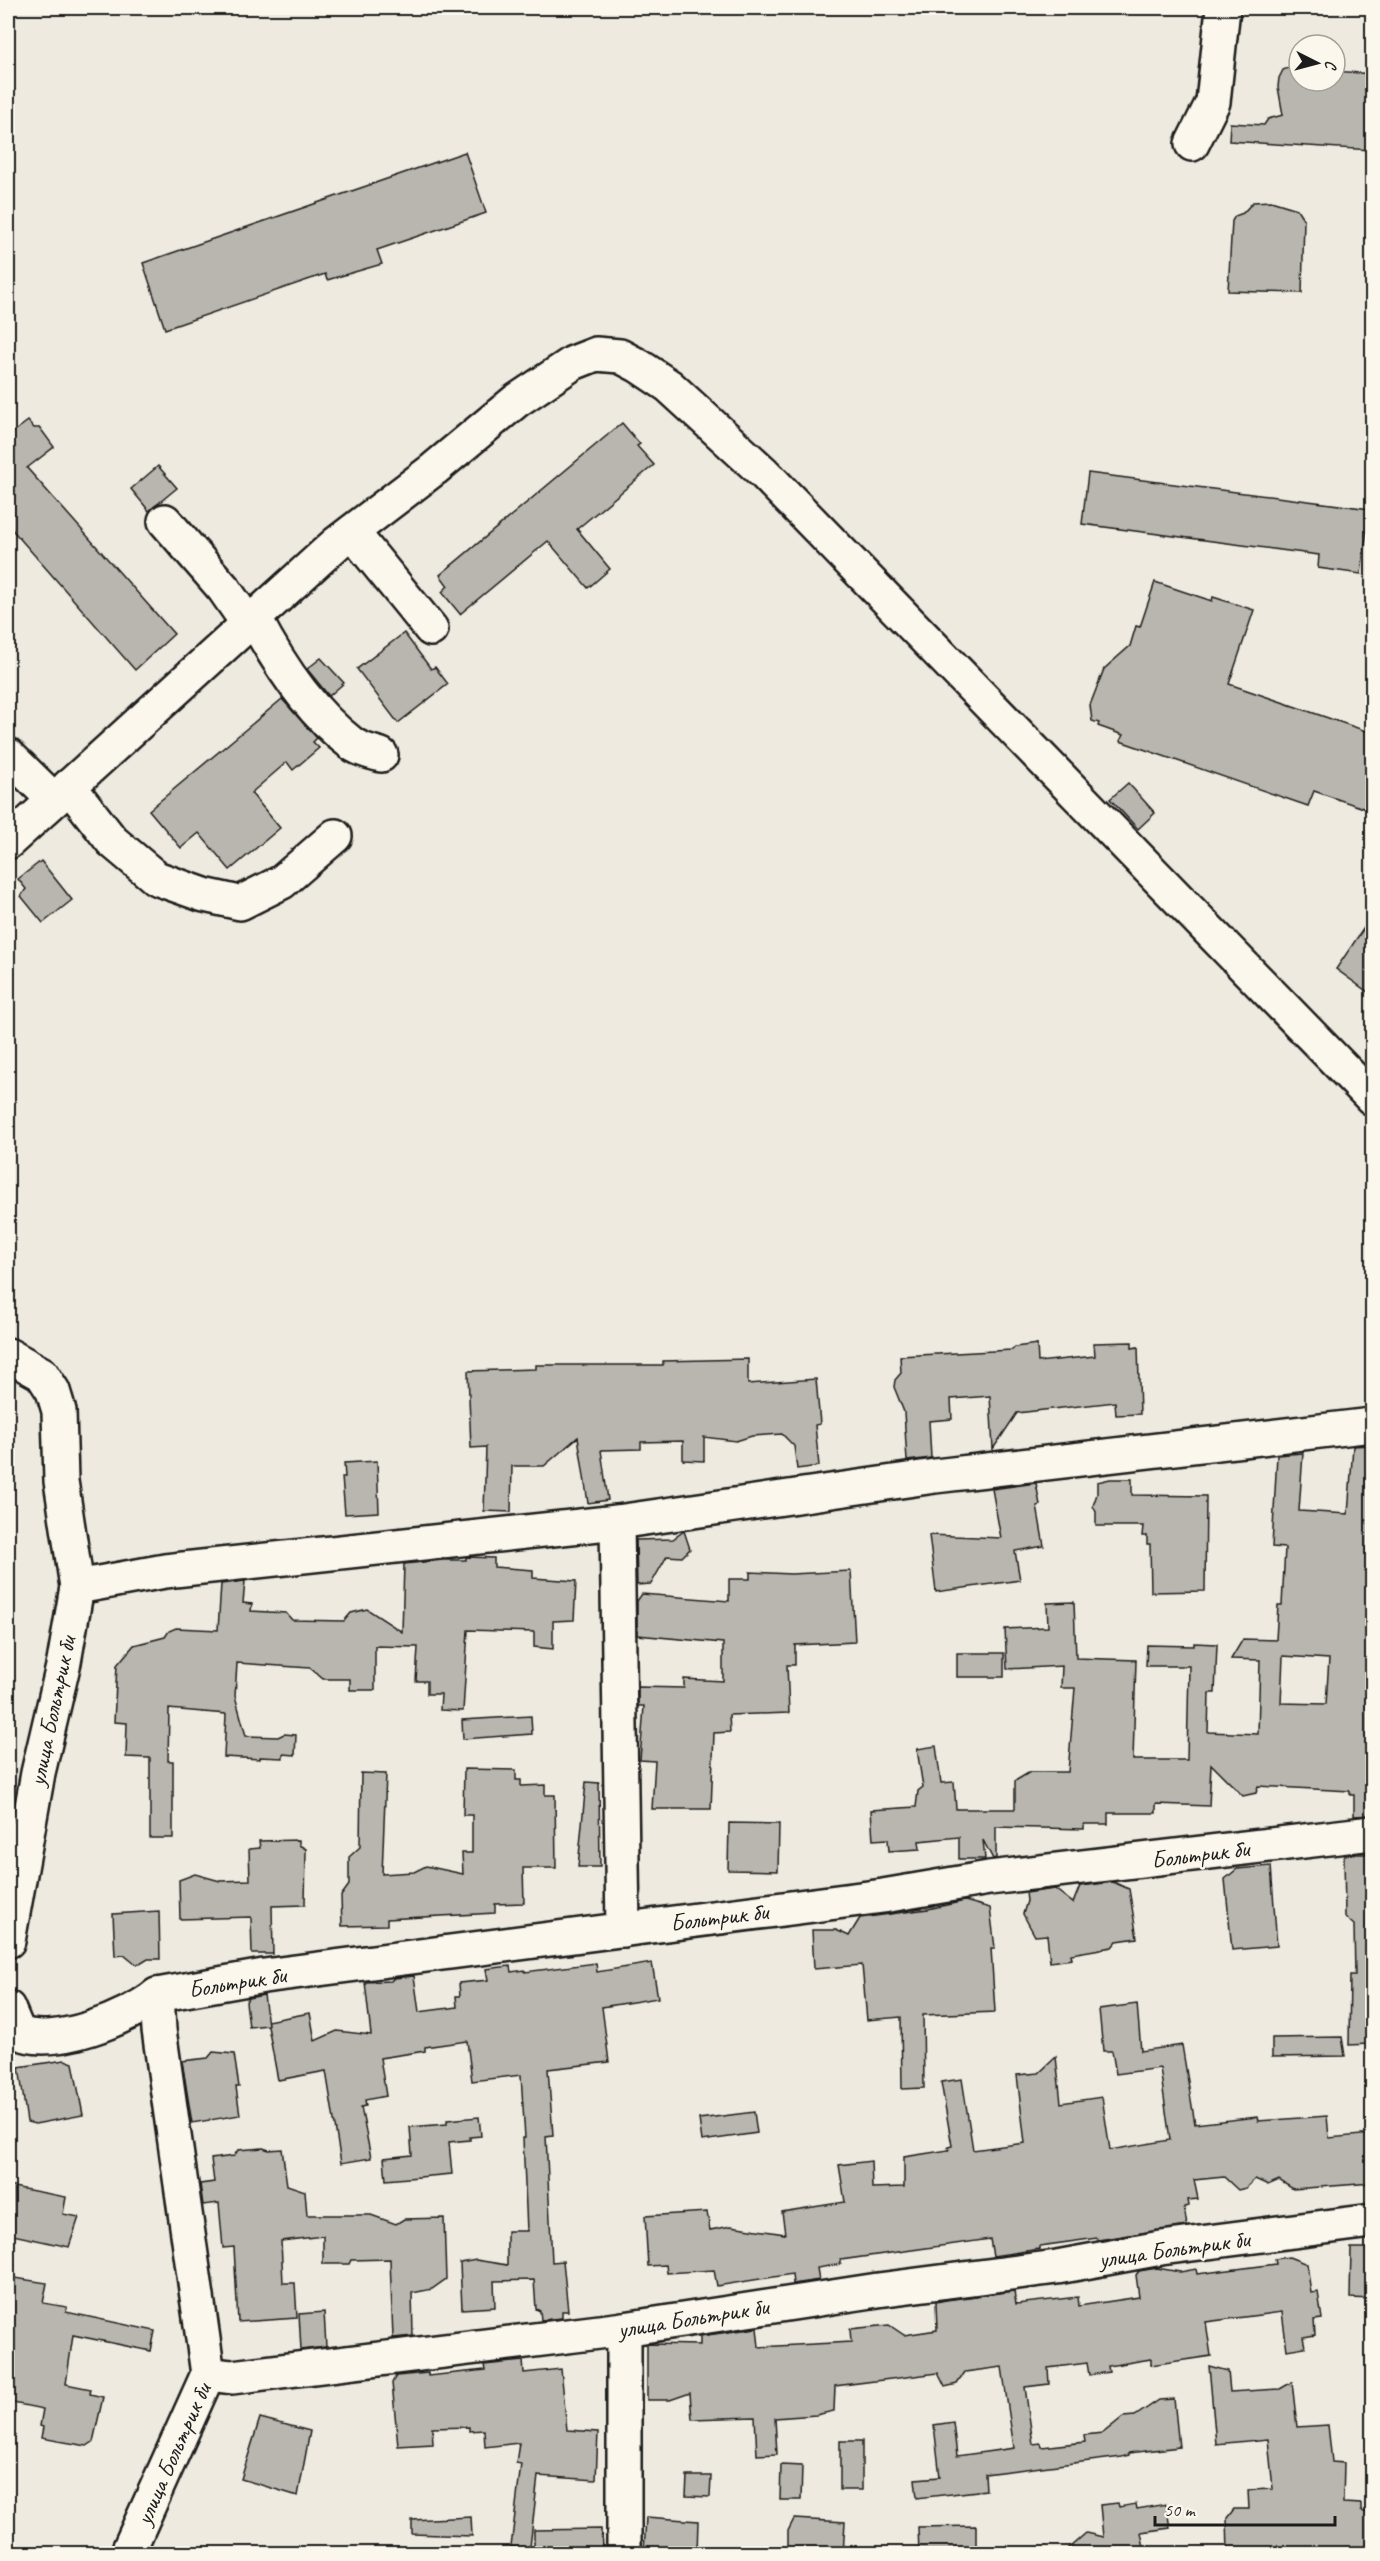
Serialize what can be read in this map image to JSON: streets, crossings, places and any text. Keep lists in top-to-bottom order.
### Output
{
  "streets": {
    "street": ["улица Больтрик би", "Больтрик би"]
  },
  "scale_bar": "50 m",
  "north": "right"
}
